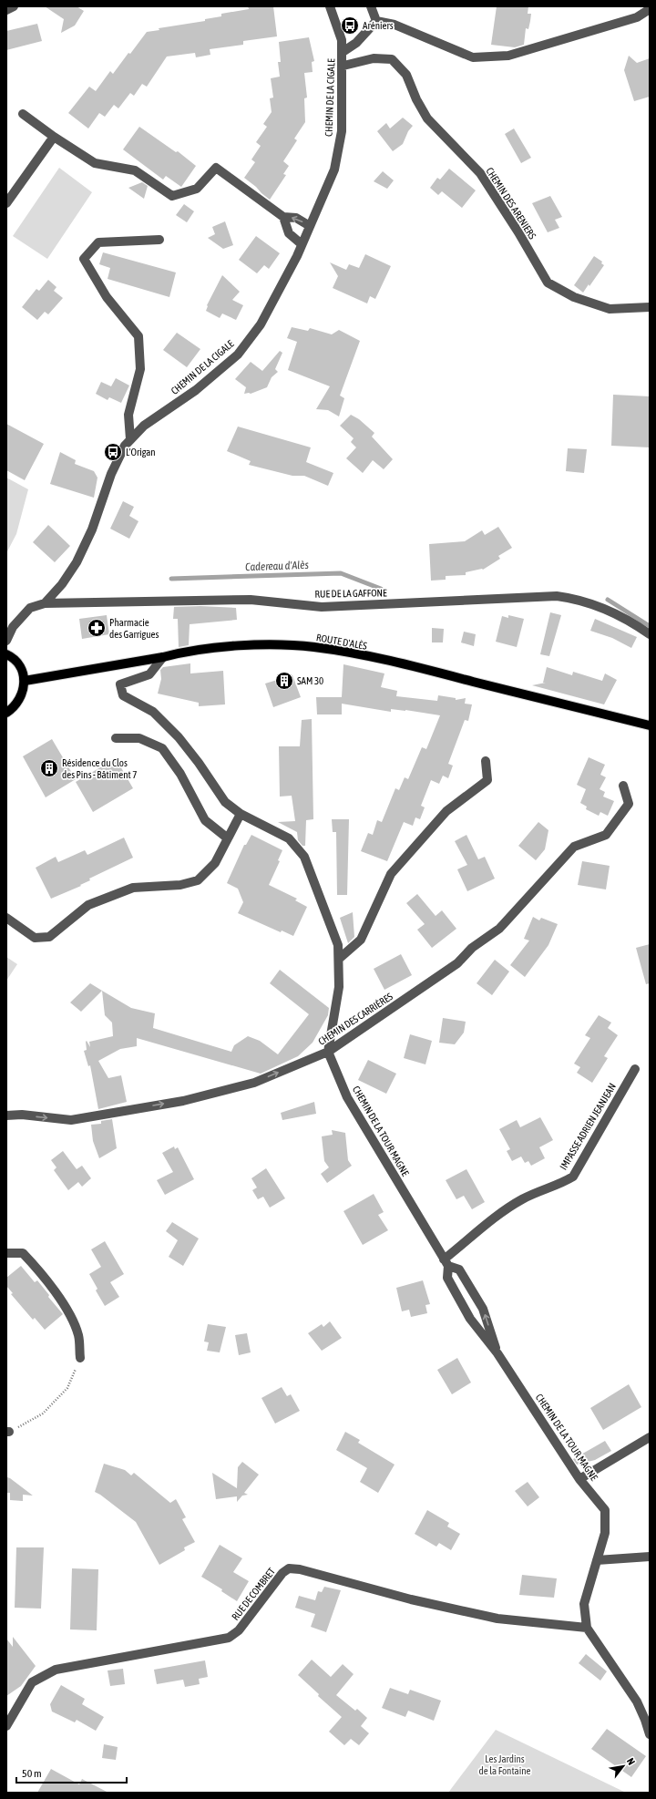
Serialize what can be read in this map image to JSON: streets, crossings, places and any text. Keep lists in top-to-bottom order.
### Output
{
  "streets": {
    "main road": ["ROUTE D'ALÈS"],
    "street": [
      "CHEMIN DE LA CIGALE",
      "CHEMIN DES ARENIERS",
      "RUE DE LA GAFFONE",
      "CHEMIN DES CARRIÈRES",
      "IMPASSE ADRIEN JEANJEAN",
      "CHEMIN DE LA TOUR MAGNE",
      "RUE DE COMBRET"
    ]
  },
  "crossings": [
    ["CHEMIN DE LA CIGALE", "CHEMIN DES ARENIERS"],
    ["CHEMIN DE LA CIGALE", "RUE DE LA GAFFONE"],
    ["CHEMIN DES CARRIÈRES", "CHEMIN DE LA TOUR MAGNE"],
    ["IMPASSE ADRIEN JEANJEAN", "CHEMIN DE LA TOUR MAGNE"],
    ["CHEMIN DE LA TOUR MAGNE", "RUE DE COMBRET"]
  ],
  "one_way": ["CHEMIN DES CARRIÈRES"],
  "water": ["Cadereau d'Alès"],
  "parks": ["Les Jardins de la Fontaine"],
  "places": {
    "bus stop": ["Aréniers", "L'Origan"],
    "pharmacy": ["Pharmacie des Garrigues"],
    "building": ["SAM 30", "Résidence du Clos des Pins - Bâtiment 7"]
  },
  "scale_bar": "50 m",
  "north": "top right"
}
